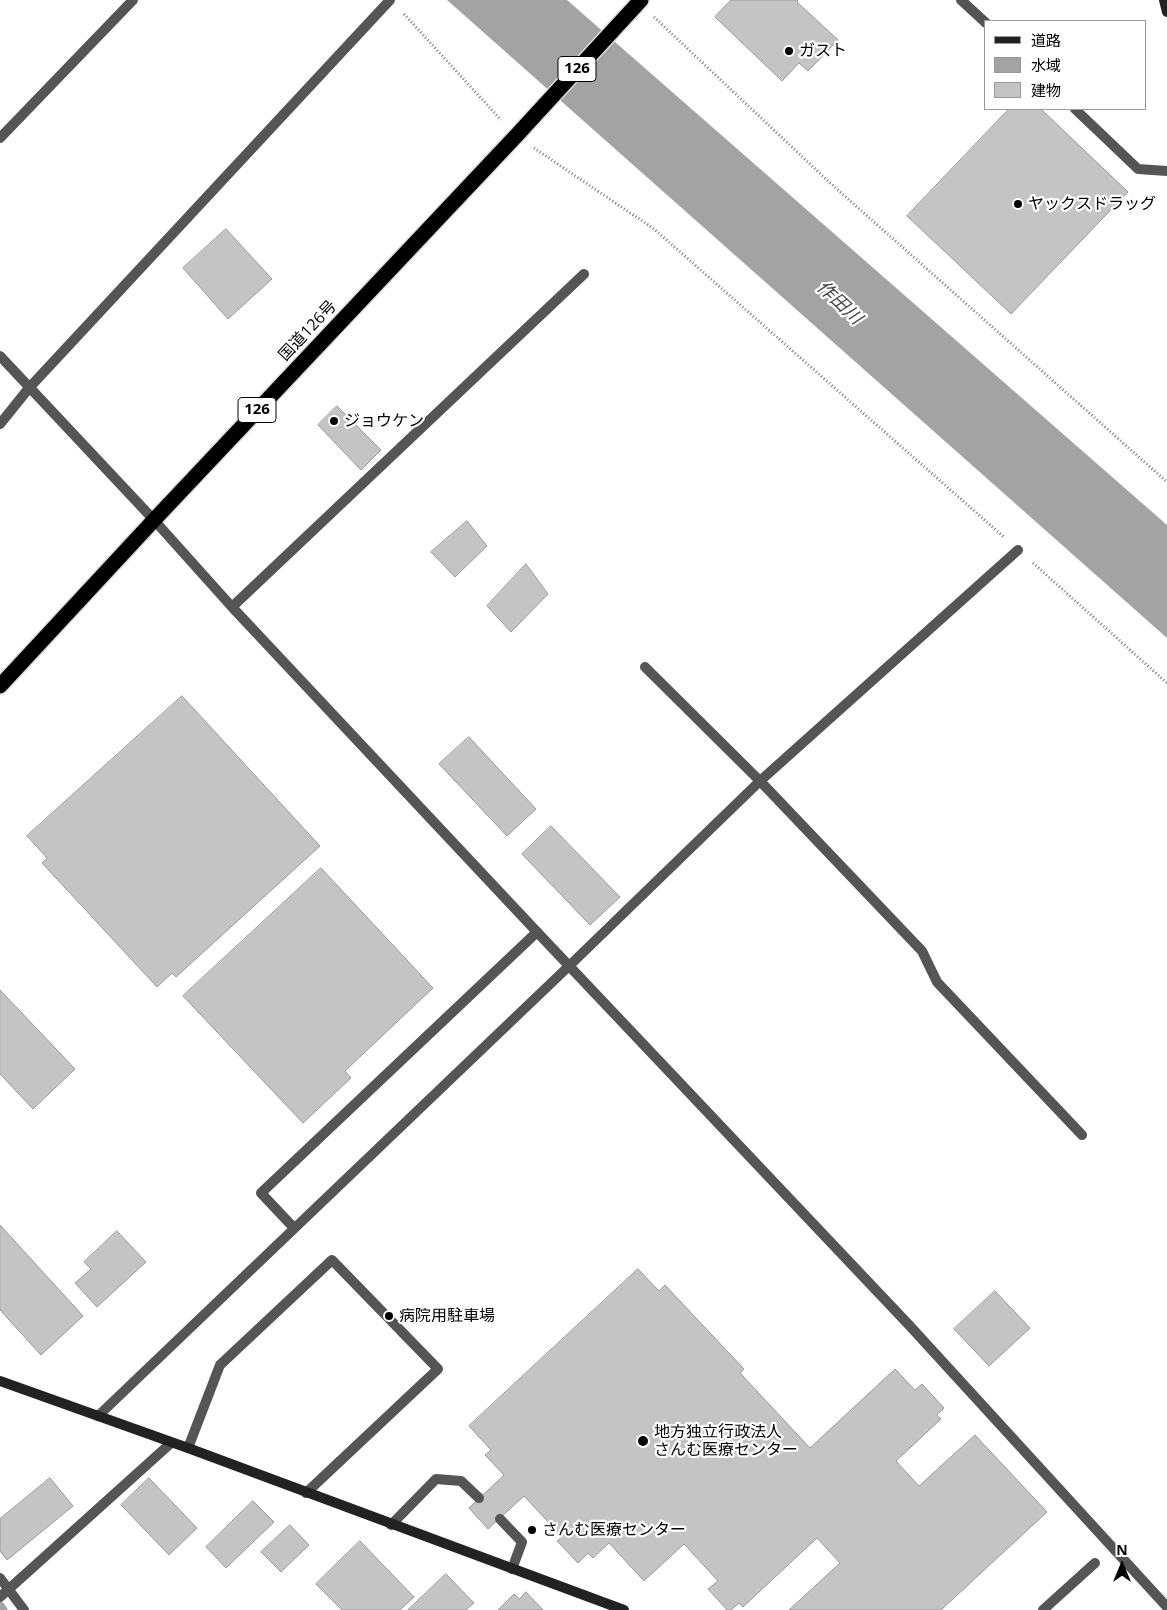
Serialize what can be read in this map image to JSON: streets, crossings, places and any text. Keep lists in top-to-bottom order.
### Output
{
  "streets": {
    "highway": ["126", "国道126号"]
  },
  "water": ["作田川"],
  "places": [
    "ガスト",
    "ヤックスドラッグ",
    "ジョウケン",
    "病院用駐車場",
    "地方独立行政法人 さんむ医療センター",
    "さんむ医療センター"
  ],
  "legend": ["道路", "水域", "建物"],
  "north": "top"
}
